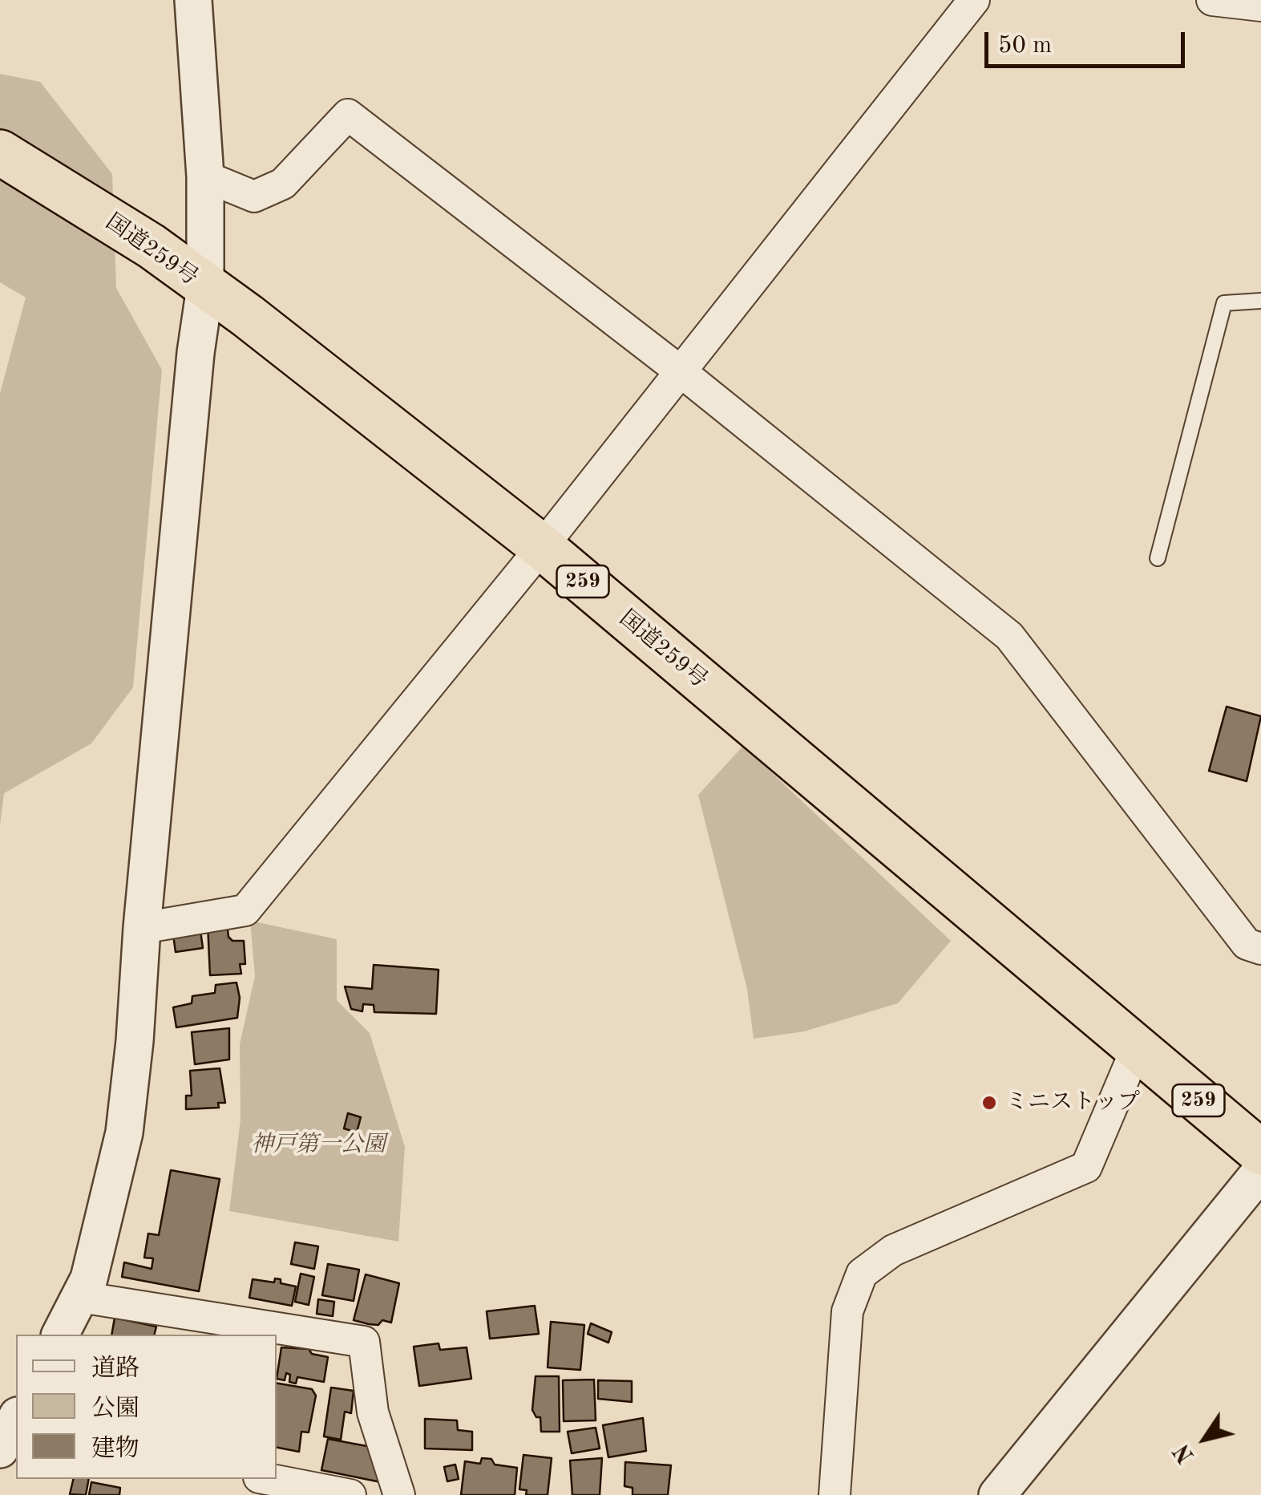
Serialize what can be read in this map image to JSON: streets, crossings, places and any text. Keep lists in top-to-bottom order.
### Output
{
  "streets": {
    "highway": ["国道259号", "259"]
  },
  "parks": ["神戸第一公園"],
  "places": ["ミニストップ"],
  "legend": ["道路", "公園", "建物"],
  "scale_bar": "50 m",
  "north": "bottom left"
}
